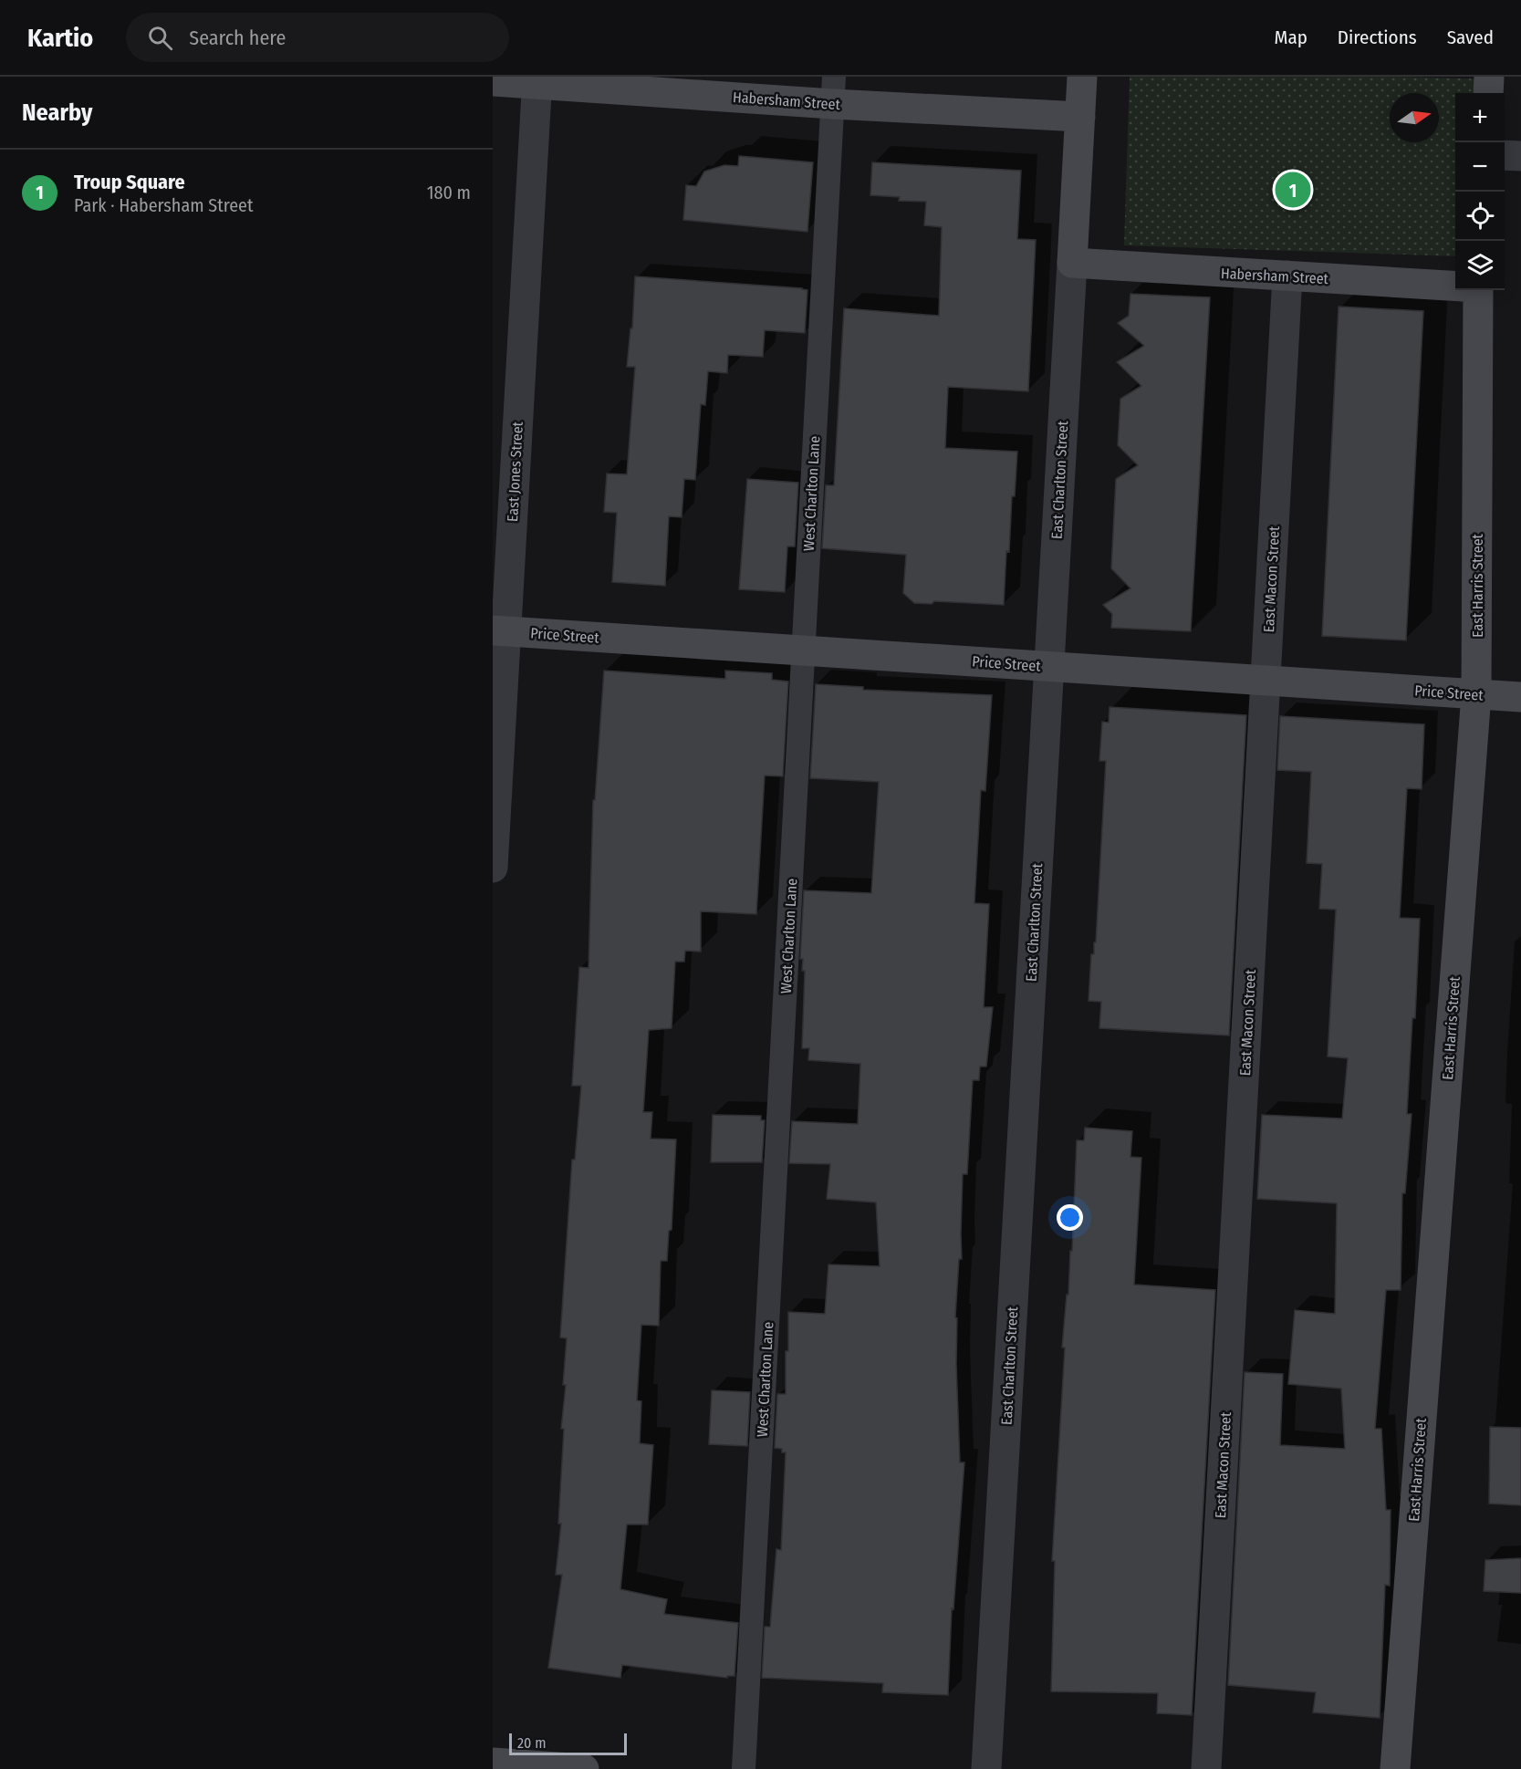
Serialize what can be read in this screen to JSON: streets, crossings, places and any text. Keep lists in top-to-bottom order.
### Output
{
  "streets": {
    "street": [
      "Habersham Street",
      "East Jones Street",
      "East Charlton Street",
      "East Macon Street",
      "East Harris Street",
      "Price Street"
    ],
    "lane": ["West Charlton Lane"]
  },
  "crossings": [
    ["Habersham Street", "East Jones Street"],
    ["Habersham Street", "East Charlton Street"],
    ["Habersham Street", "West Charlton Lane"],
    ["Habersham Street", "East Macon Street"],
    ["East Jones Street", "Price Street"],
    ["East Charlton Street", "Price Street"],
    ["West Charlton Lane", "Price Street"],
    ["East Macon Street", "Price Street"],
    ["East Harris Street", "Price Street"]
  ],
  "scale_bar": "20 m",
  "north": "right",
  "page": {
    "header": "Kartio",
    "search": "Search here",
    "nav": ["Map", "Directions", "Saved"],
    "heading": "Nearby",
    "map_buttons": ["+", "−"],
    "list": [
      {
        "mark": "1",
        "name": "Troup Square",
        "note": "Park · Habersham Street",
        "value": "180 m"
      }
    ],
    "pins": "1",
    "scale": "20 m"
  }
}
